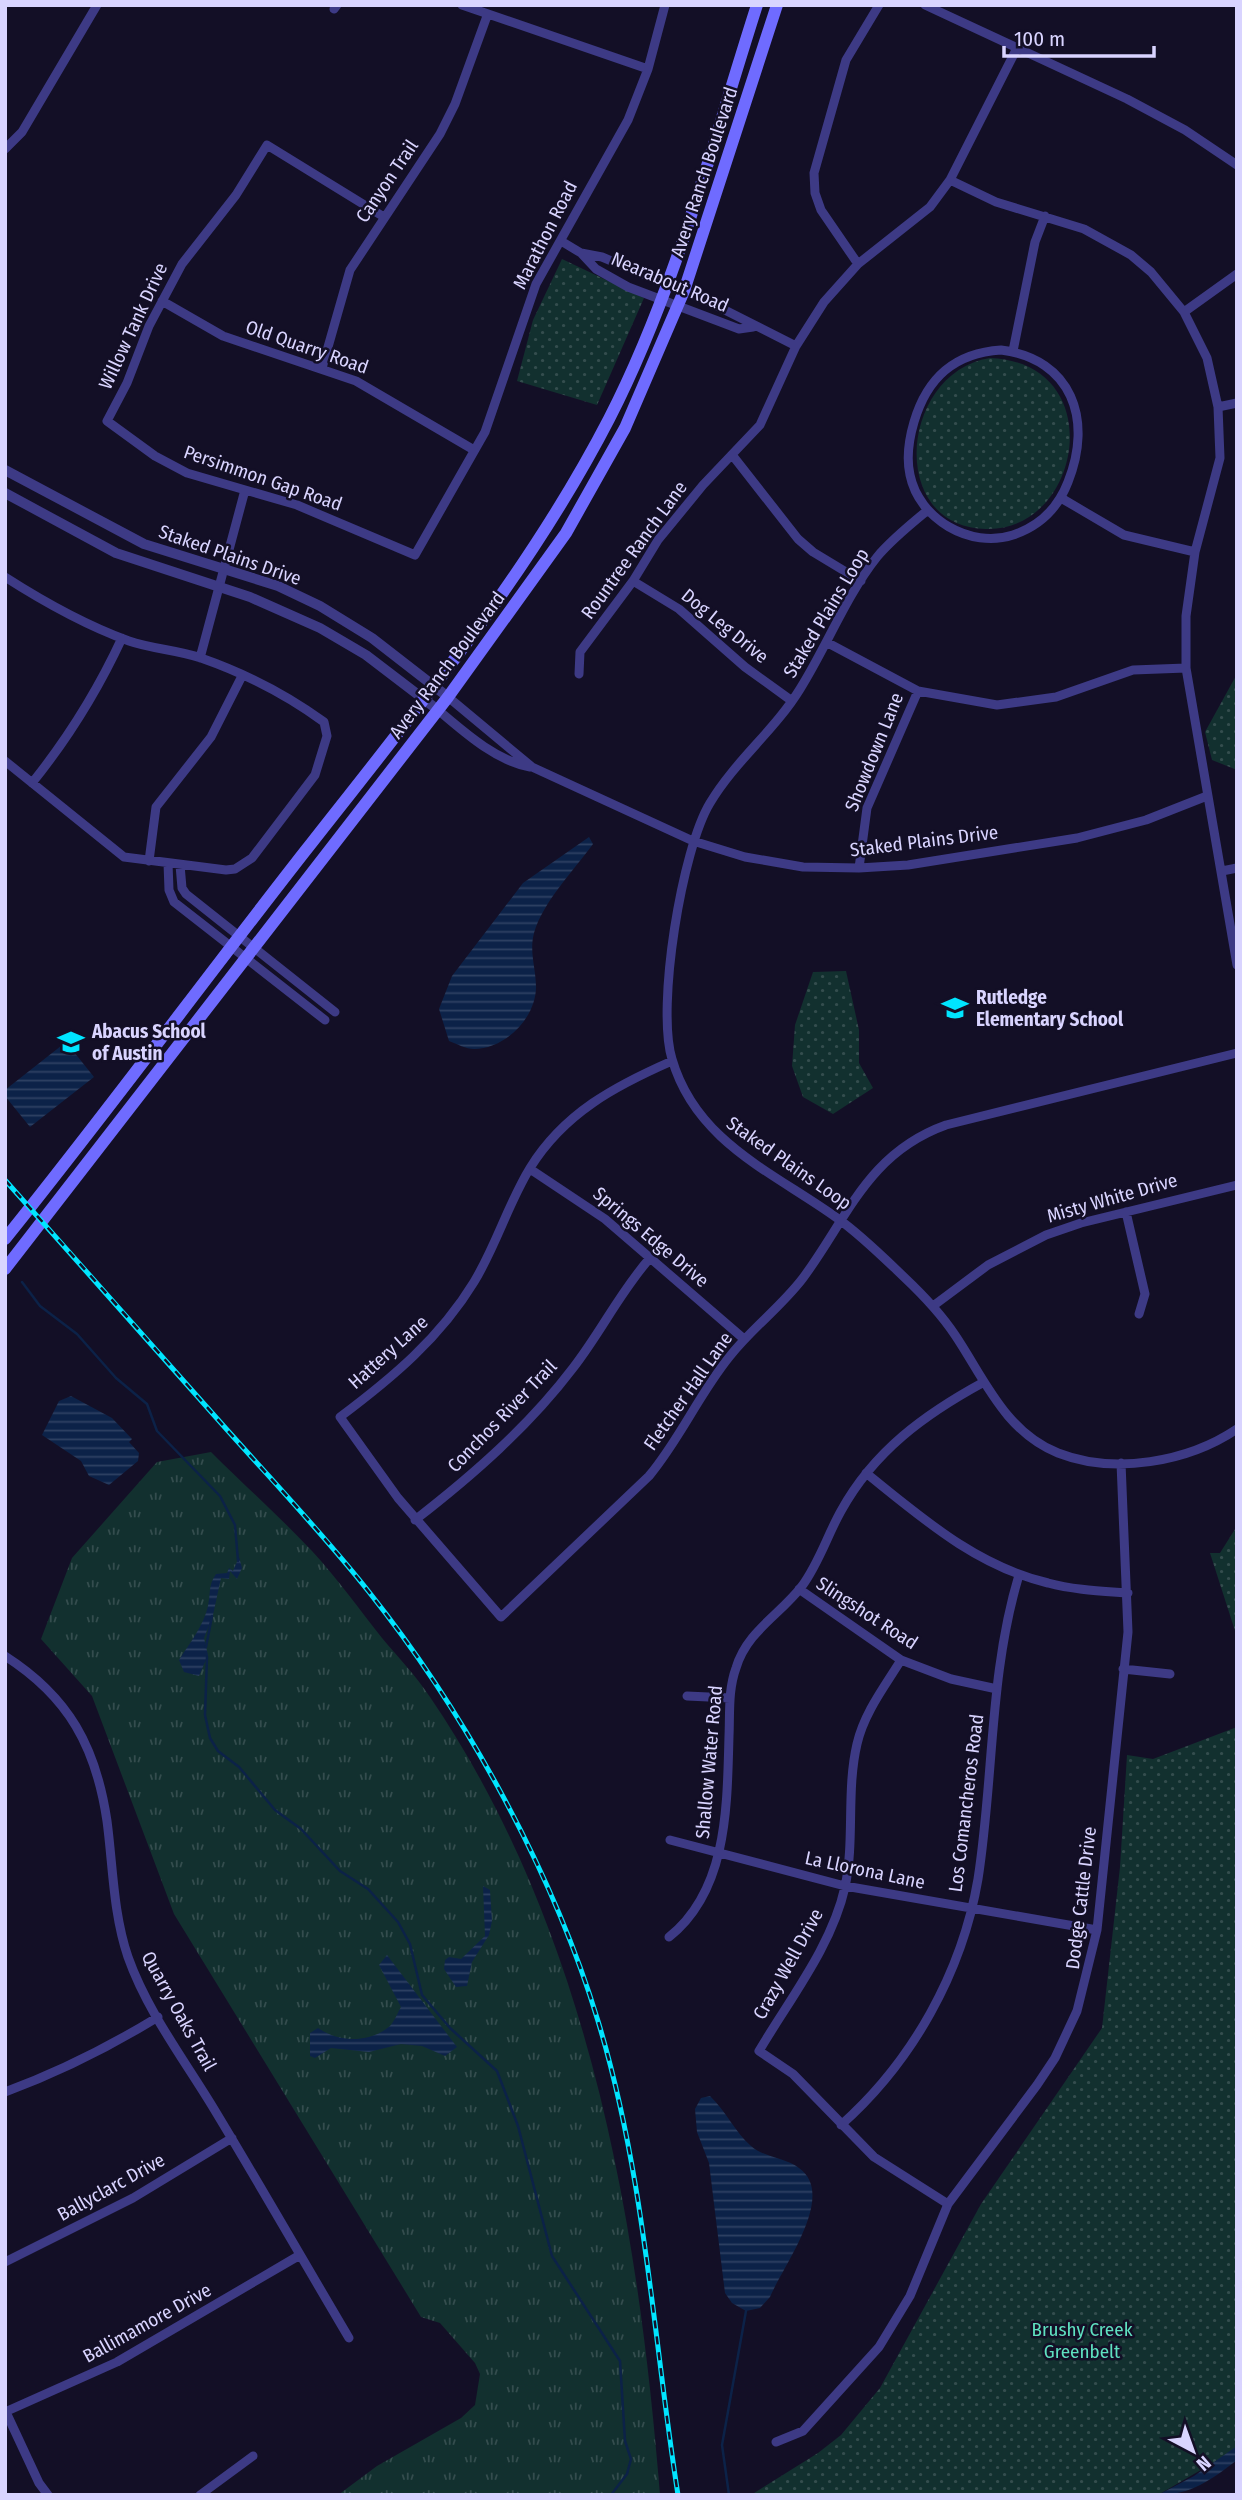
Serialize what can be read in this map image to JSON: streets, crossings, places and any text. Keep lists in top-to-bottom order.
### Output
{
  "streets": {
    "main road": ["Avery Ranch Boulevard"],
    "street": [
      "Canyon Trail",
      "Marathon Road",
      "Nearabout Road",
      "Willow Tank Drive",
      "Old Quarry Road",
      "Persimmon Gap Road",
      "Rountree Ranch Lane",
      "Staked Plains Drive",
      "Staked Plains Loop",
      "Dog Leg Drive",
      "Showdown Lane",
      "Misty White Drive",
      "Springs Edge Drive",
      "Hattery Lane",
      "Fletcher Hall Lane",
      "Conchos River Trail",
      "Slingshot Road",
      "Shallow Water Road",
      "Los Comancheros Road",
      "La Llorona Lane",
      "Dodge Cattle Drive",
      "Crazy Well Drive",
      "Quarry Oaks Trail",
      "Ballyclarc Drive",
      "Ballimamore Drive"
    ]
  },
  "crossings": [
    ["Avery Ranch Boulevard", "Nearabout Road"],
    ["Avery Ranch Boulevard", "Staked Plains Drive"],
    ["Canyon Trail", "Willow Tank Drive"],
    ["Canyon Trail", "Old Quarry Road"],
    ["Marathon Road", "Nearabout Road"],
    ["Marathon Road", "Old Quarry Road"],
    ["Marathon Road", "Persimmon Gap Road"],
    ["Nearabout Road", "Rountree Ranch Lane"],
    ["Willow Tank Drive", "Old Quarry Road"],
    ["Willow Tank Drive", "Persimmon Gap Road"],
    ["Rountree Ranch Lane", "Dog Leg Drive"],
    ["Staked Plains Drive", "Staked Plains Loop"],
    ["Staked Plains Drive", "Showdown Lane"],
    ["Staked Plains Loop", "Dog Leg Drive"],
    ["Staked Plains Loop", "Misty White Drive"],
    ["Staked Plains Loop", "Hattery Lane"],
    ["Staked Plains Loop", "Fletcher Hall Lane"],
    ["Staked Plains Loop", "Shallow Water Road"],
    ["Staked Plains Loop", "Dodge Cattle Drive"],
    ["Springs Edge Drive", "Hattery Lane"],
    ["Springs Edge Drive", "Fletcher Hall Lane"],
    ["Springs Edge Drive", "Conchos River Trail"],
    ["Hattery Lane", "Fletcher Hall Lane"],
    ["Hattery Lane", "Conchos River Trail"],
    ["Slingshot Road", "Shallow Water Road"],
    ["Slingshot Road", "Los Comancheros Road"],
    ["Slingshot Road", "Crazy Well Drive"],
    ["Shallow Water Road", "La Llorona Lane"],
    ["Los Comancheros Road", "La Llorona Lane"],
    ["Los Comancheros Road", "Crazy Well Drive"],
    ["La Llorona Lane", "Dodge Cattle Drive"],
    ["La Llorona Lane", "Crazy Well Drive"],
    ["Dodge Cattle Drive", "Crazy Well Drive"],
    ["Quarry Oaks Trail", "Ballyclarc Drive"],
    ["Quarry Oaks Trail", "Ballimamore Drive"]
  ],
  "parks": ["Brushy Creek Greenbelt"],
  "places": {
    "school or university": ["Rutledge Elementary School", "Abacus School of Austin"]
  },
  "scale_bar": "100 m",
  "north": "bottom right"
}
